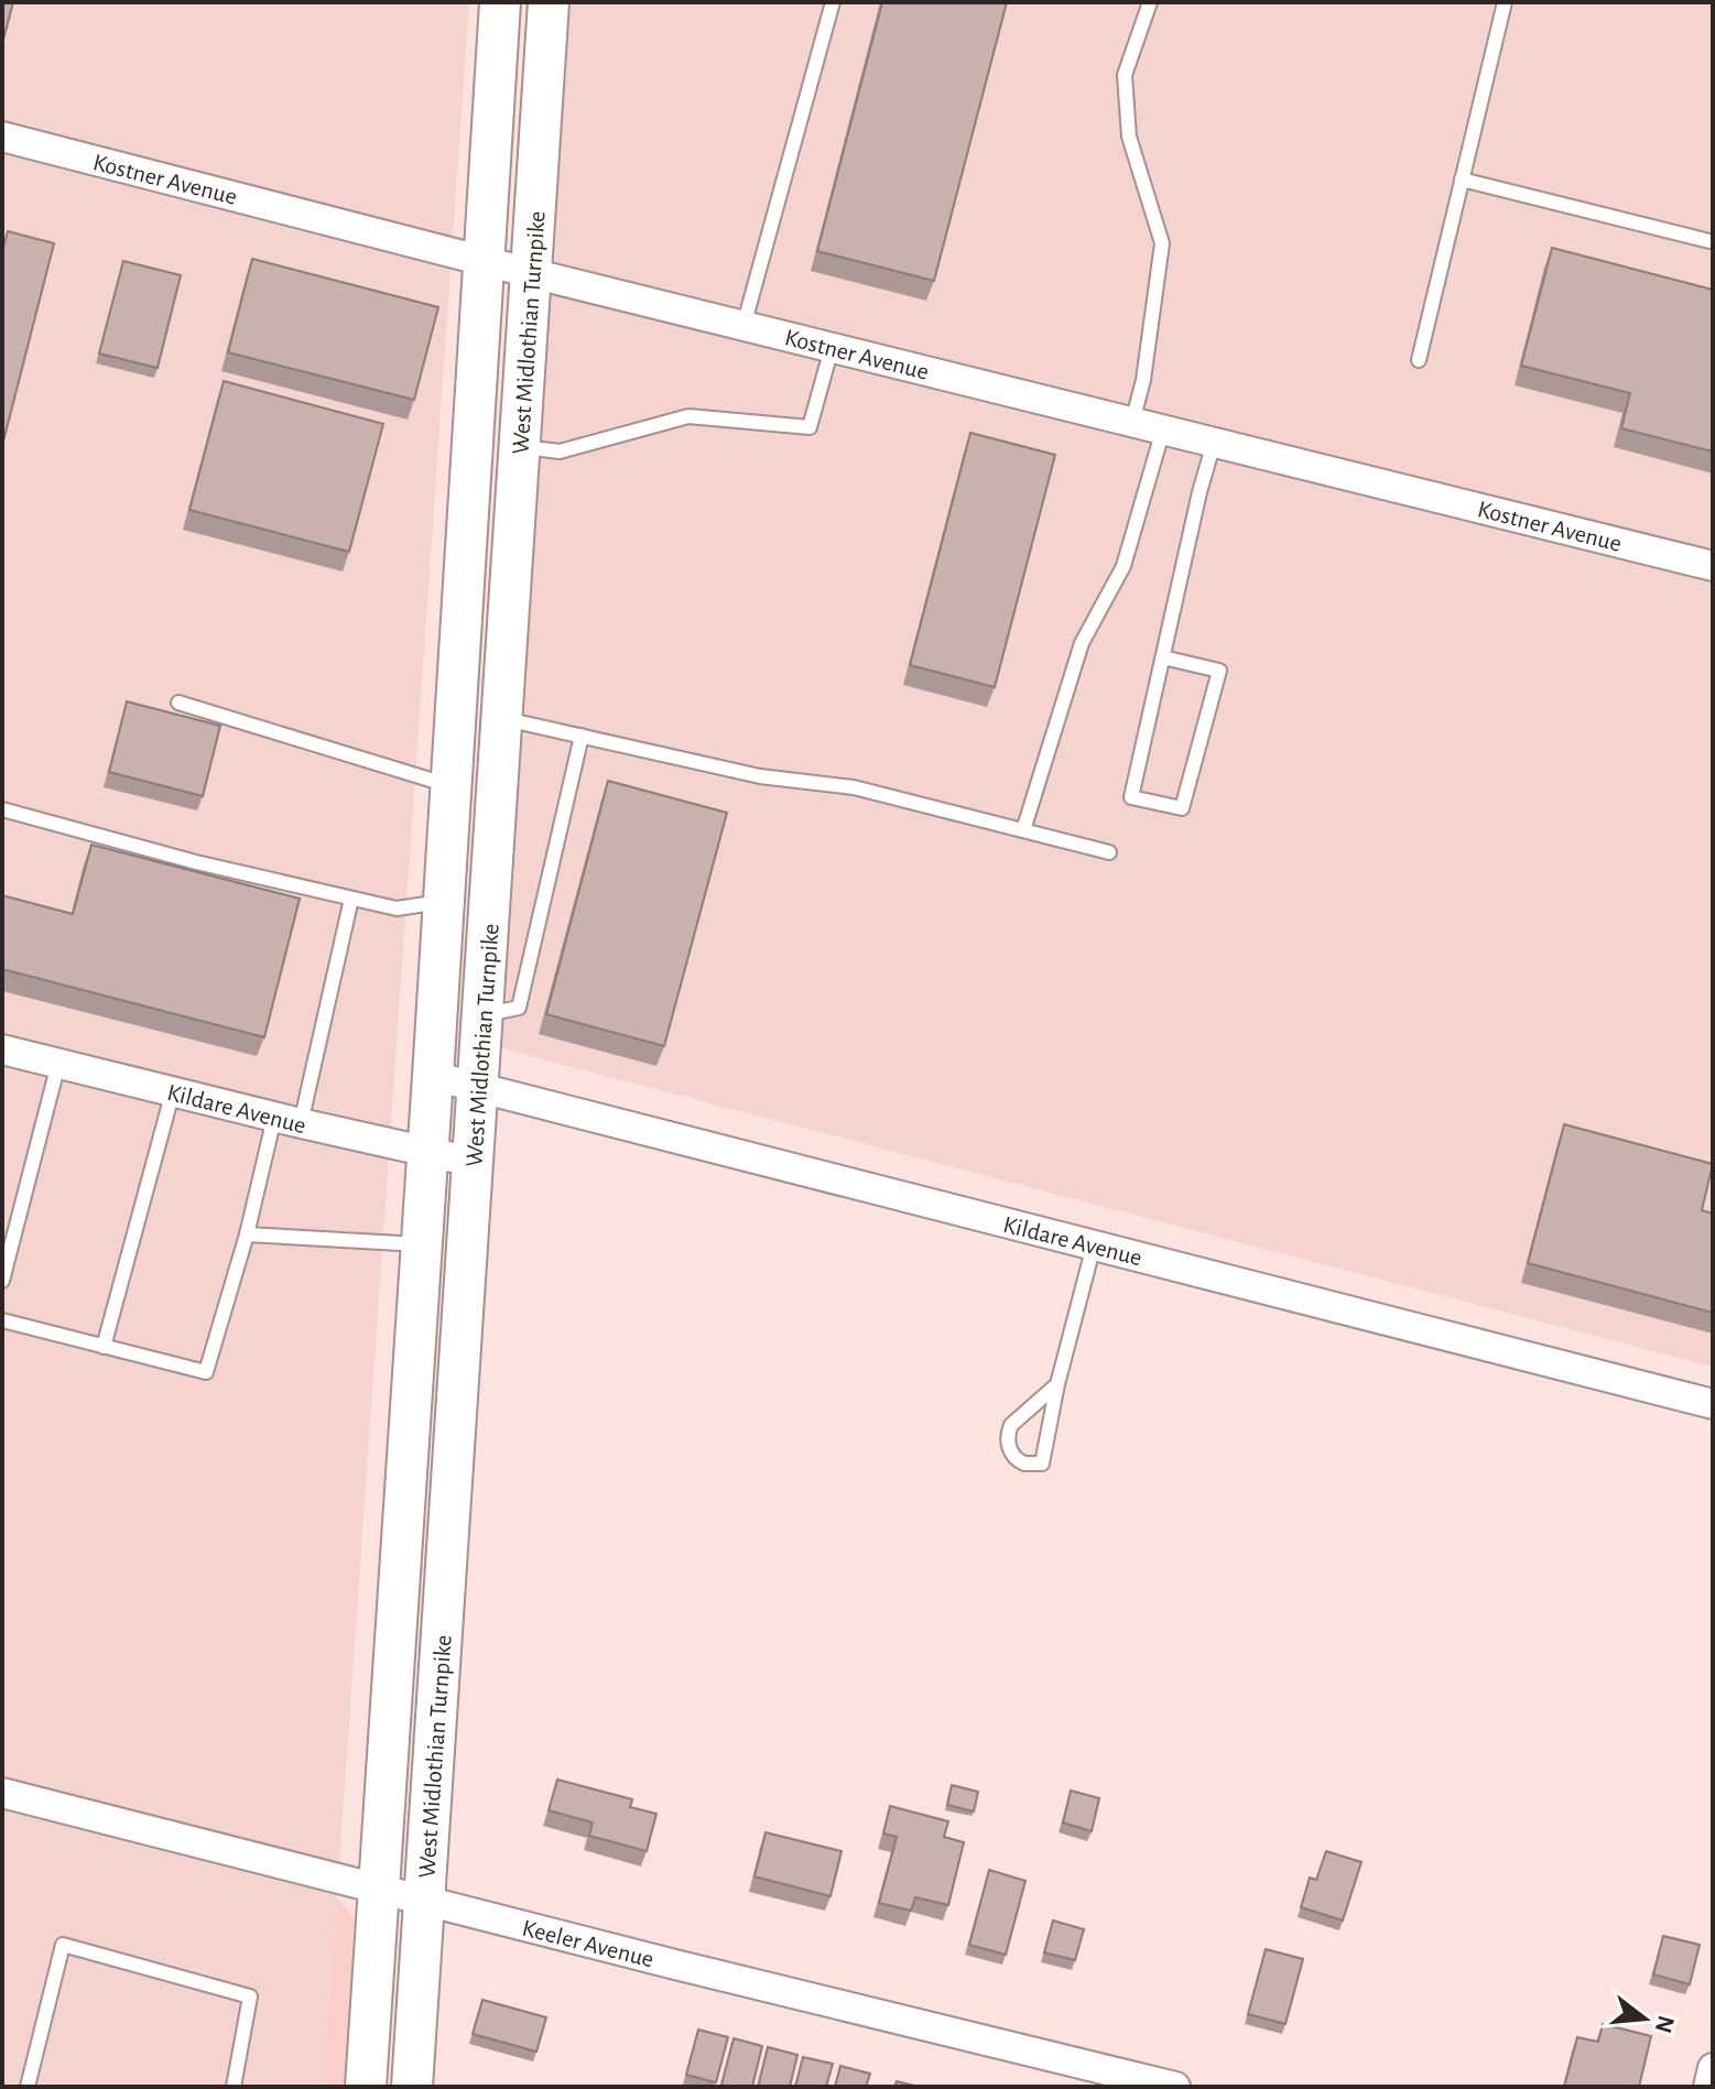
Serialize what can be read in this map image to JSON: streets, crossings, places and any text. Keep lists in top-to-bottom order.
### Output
{
  "streets": {
    "main road": ["West Midlothian Turnpike"],
    "street": ["Kostner Avenue", "Kildare Avenue", "Keeler Avenue"]
  },
  "crossings": [
    ["Kostner Avenue", "West Midlothian Turnpike"],
    ["West Midlothian Turnpike", "Kildare Avenue"],
    ["West Midlothian Turnpike", "Keeler Avenue"]
  ],
  "north": "right"
}
